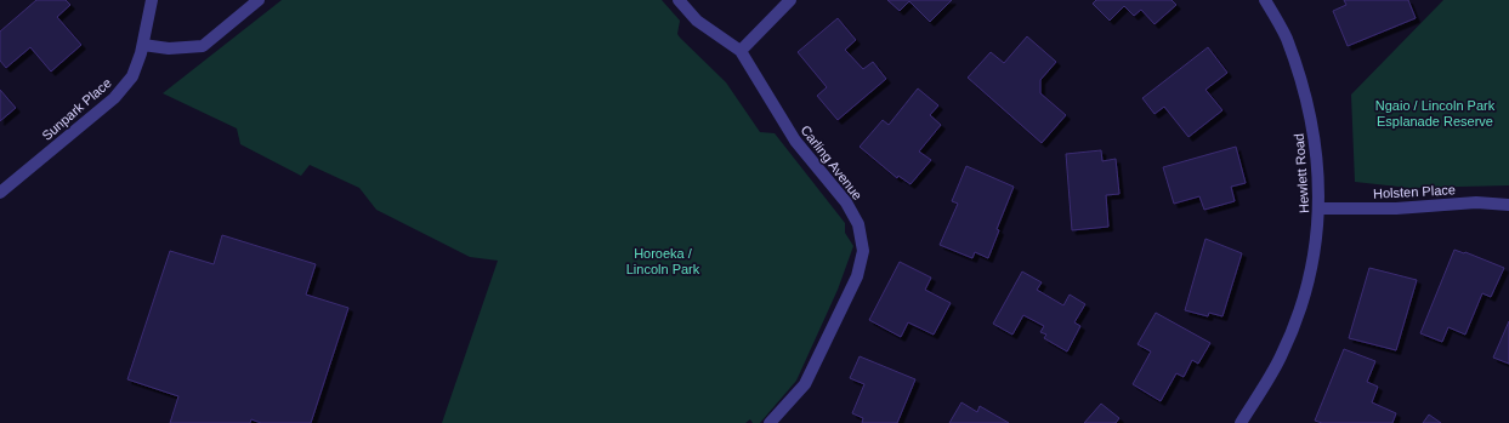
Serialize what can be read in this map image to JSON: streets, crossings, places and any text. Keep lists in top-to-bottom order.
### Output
{
  "streets": {
    "street": [
      "Sunpark Place",
      "Carling Avenue",
      "Hewlett Road",
      "Holsten Place"
    ]
  },
  "crossings": [
    ["Hewlett Road", "Holsten Place"]
  ],
  "parks": ["Ngaio / Lincoln Park Esplanade Reserve", "Horoeka / Lincoln Park"]
}
